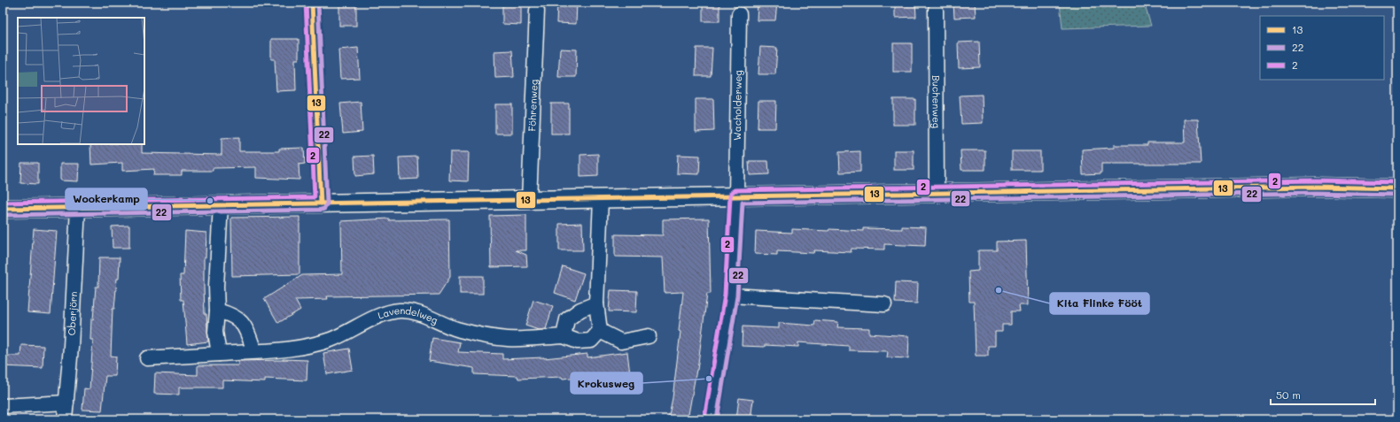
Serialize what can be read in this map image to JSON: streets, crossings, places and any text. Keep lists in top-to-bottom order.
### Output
{
  "streets": {
    "street": [
      "Buchenweg",
      "Föhrenweg",
      "Wacholderweg",
      "Oberjörn",
      "Lavendelweg"
    ]
  },
  "places": ["Wookerkamp", "Kita Flinke Fööt", "Krokusweg"],
  "lines": ["transit line 13", "transit line 22", "transit line 2"],
  "legend": ["13", "22", "2"],
  "scale_bar": "50 m"
}
